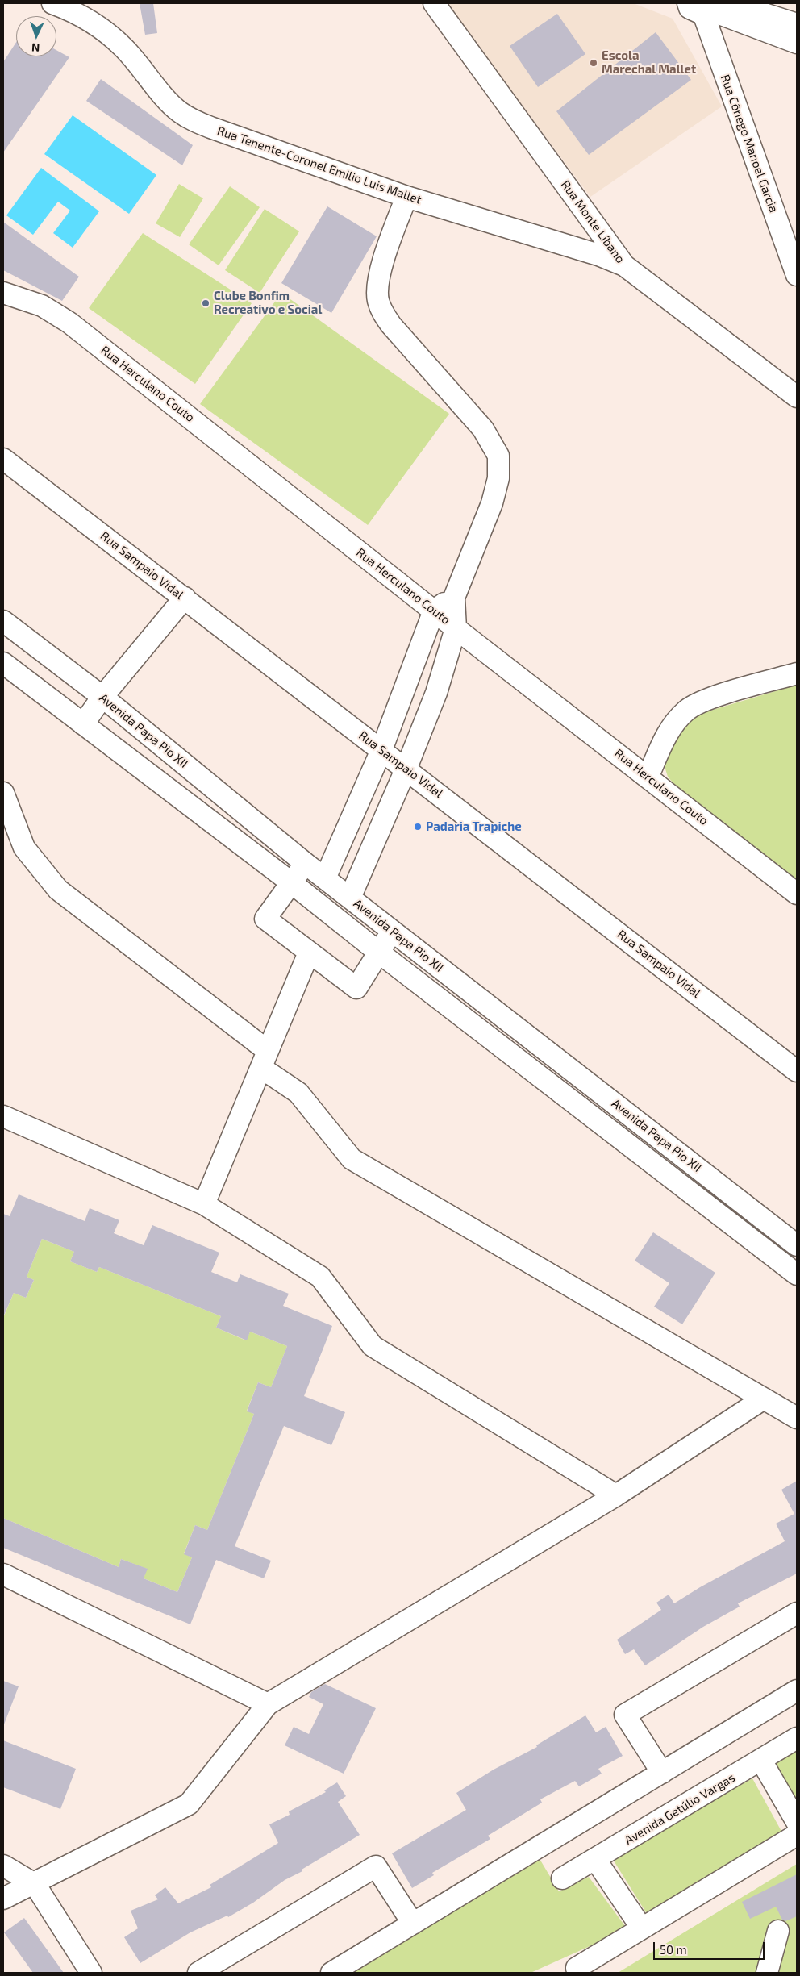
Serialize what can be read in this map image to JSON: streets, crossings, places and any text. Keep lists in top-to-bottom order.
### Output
{
  "streets": {
    "street": [
      "Rua Cônego Manoel Garcia",
      "Rua Tenente-Coronel Emilio Luis Mallet",
      "Rua Monte Líbano",
      "Rua Herculano Couto",
      "Rua Sampaio Vidal",
      "Avenida Papa Pio XII",
      "Avenida Getúlio Vargas"
    ]
  },
  "crossings": [
    ["Rua Tenente-Coronel Emilio Luis Mallet", "Rua Monte Líbano"]
  ],
  "places": ["Escola Marechal Mallet", "Clube Bonfim Recreativo e Social", "Padaria Trapiche"],
  "scale_bar": "50 m",
  "north": "bottom"
}
